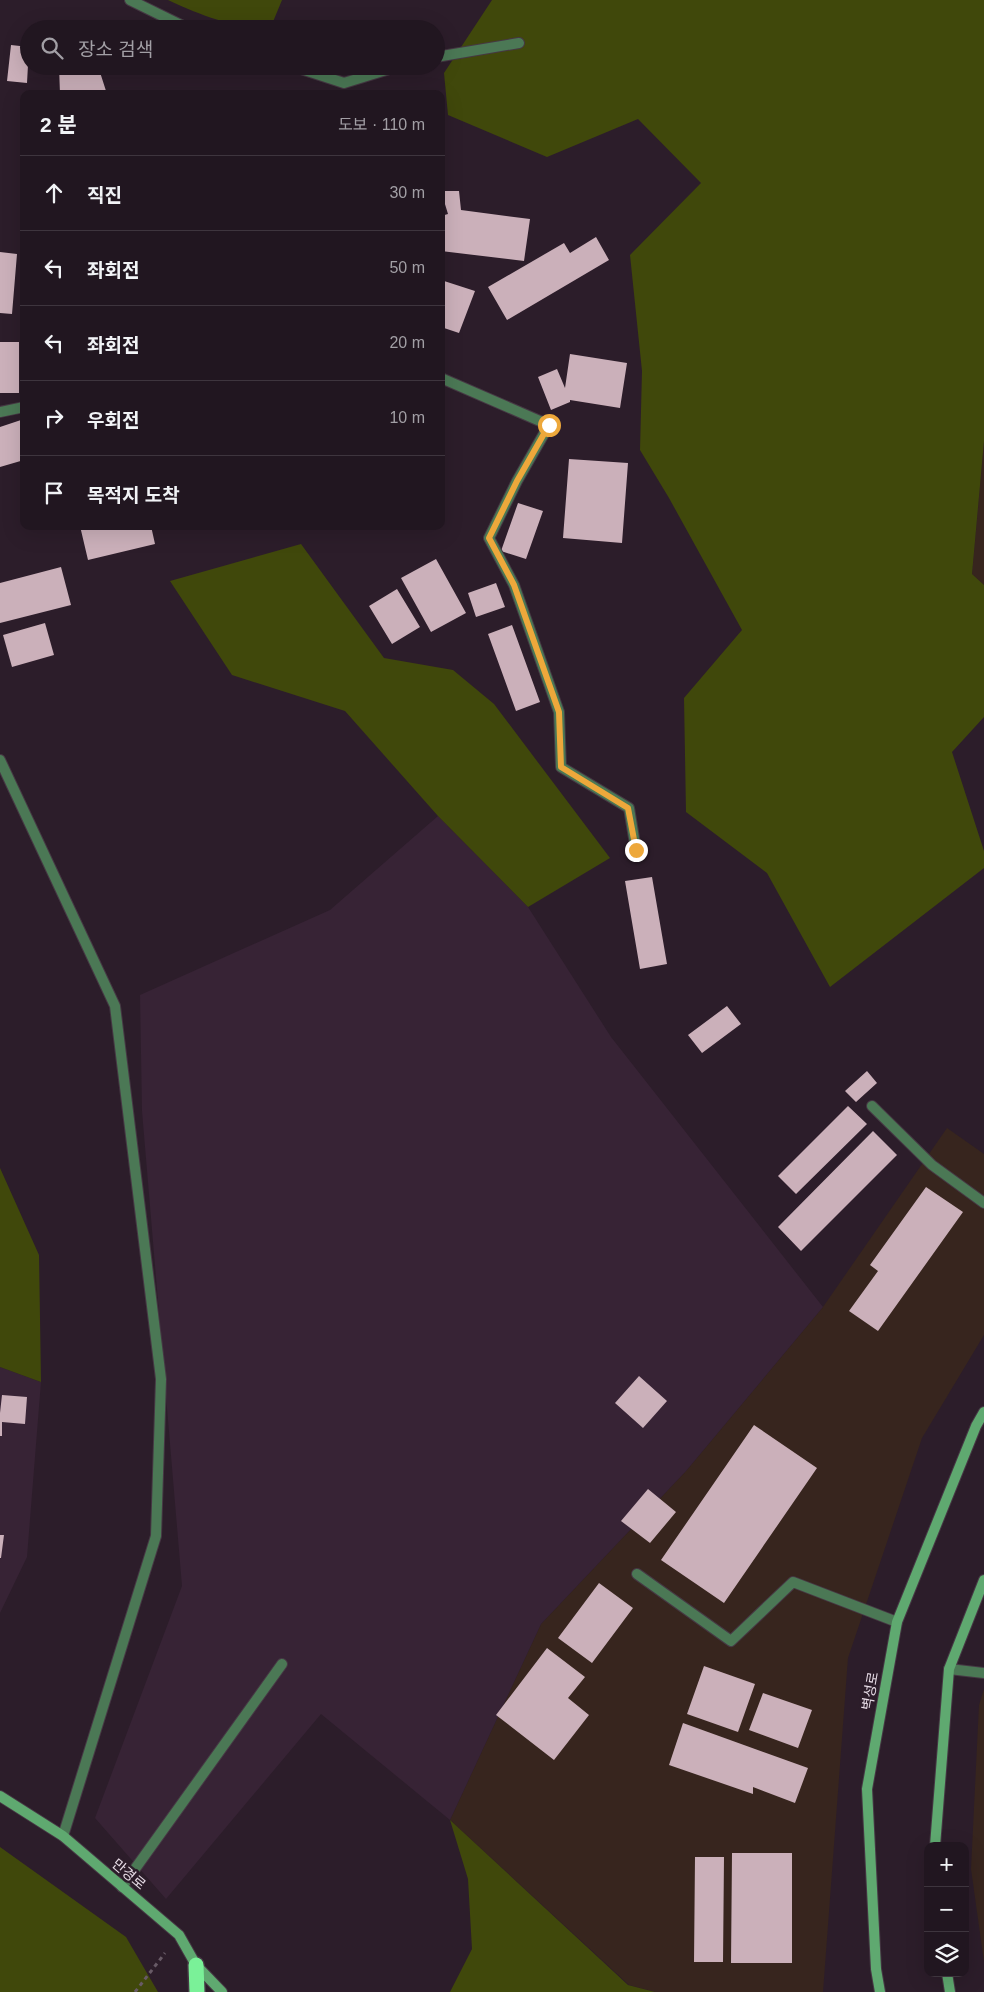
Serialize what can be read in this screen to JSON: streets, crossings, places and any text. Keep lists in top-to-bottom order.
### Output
{
  "streets": {
    "main road": ["벽성로", "만경로"]
  },
  "page": {
    "search": "장소 검색",
    "heading": ["2 분", "도보 · 110 m"],
    "list": [
      ["직진", "30 m"],
      ["좌회전", "50 m"],
      ["좌회전", "20 m"],
      ["우회전", "10 m"],
      "목적지 도착"
    ],
    "map_buttons": ["+", "−"]
  }
}
